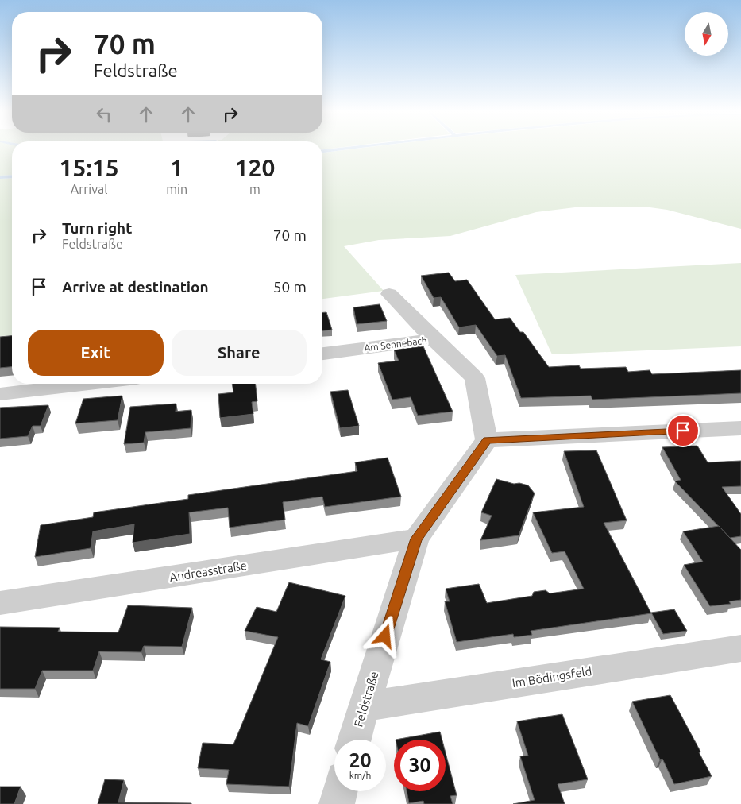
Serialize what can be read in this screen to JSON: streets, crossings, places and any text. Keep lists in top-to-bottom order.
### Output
{
  "streets": {
    "street": [
      "Am Sennebach",
      "Andreasstraße",
      "Im Bödingsfeld",
      "Feldstraße"
    ]
  },
  "crossings": [
    ["Andreasstraße", "Feldstraße"],
    ["Im Bödingsfeld", "Feldstraße"]
  ],
  "north": "bottom",
  "page": {
    "turn": ["70 m", "Feldstraße"],
    "eta": [
      "15:15",
      "Arrival",
      "1",
      "min",
      "120",
      "m"
    ],
    "list": [
      {
        "name": "Turn right",
        "note": "Feldstraße",
        "value": "70 m"
      },
      {
        "name": "Arrive at destination",
        "value": "50 m"
      }
    ],
    "buttons": ["Exit", "Share"],
    "speed": "20 km/h",
    "limit": "30"
  }
}
